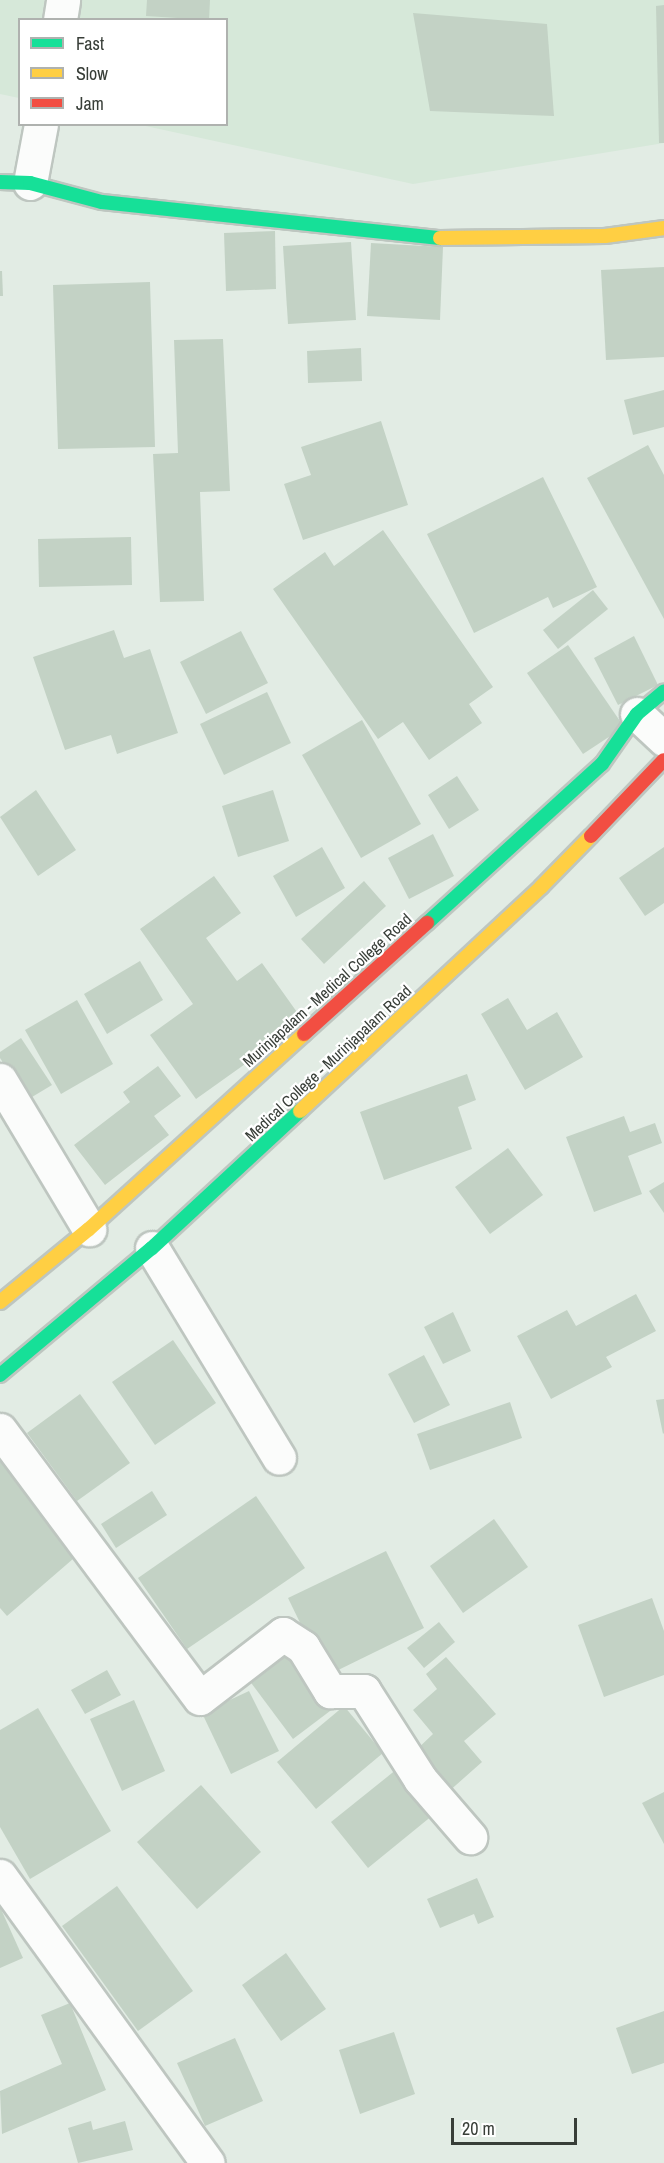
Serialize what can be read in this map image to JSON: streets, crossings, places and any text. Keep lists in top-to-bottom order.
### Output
{
  "streets": {
    "main road": ["Murinjapalam - Medical College Road", "Medical College - Murinjapalam Road"]
  },
  "legend": ["Fast", "Slow", "Jam"],
  "scale_bar": "20 m"
}
